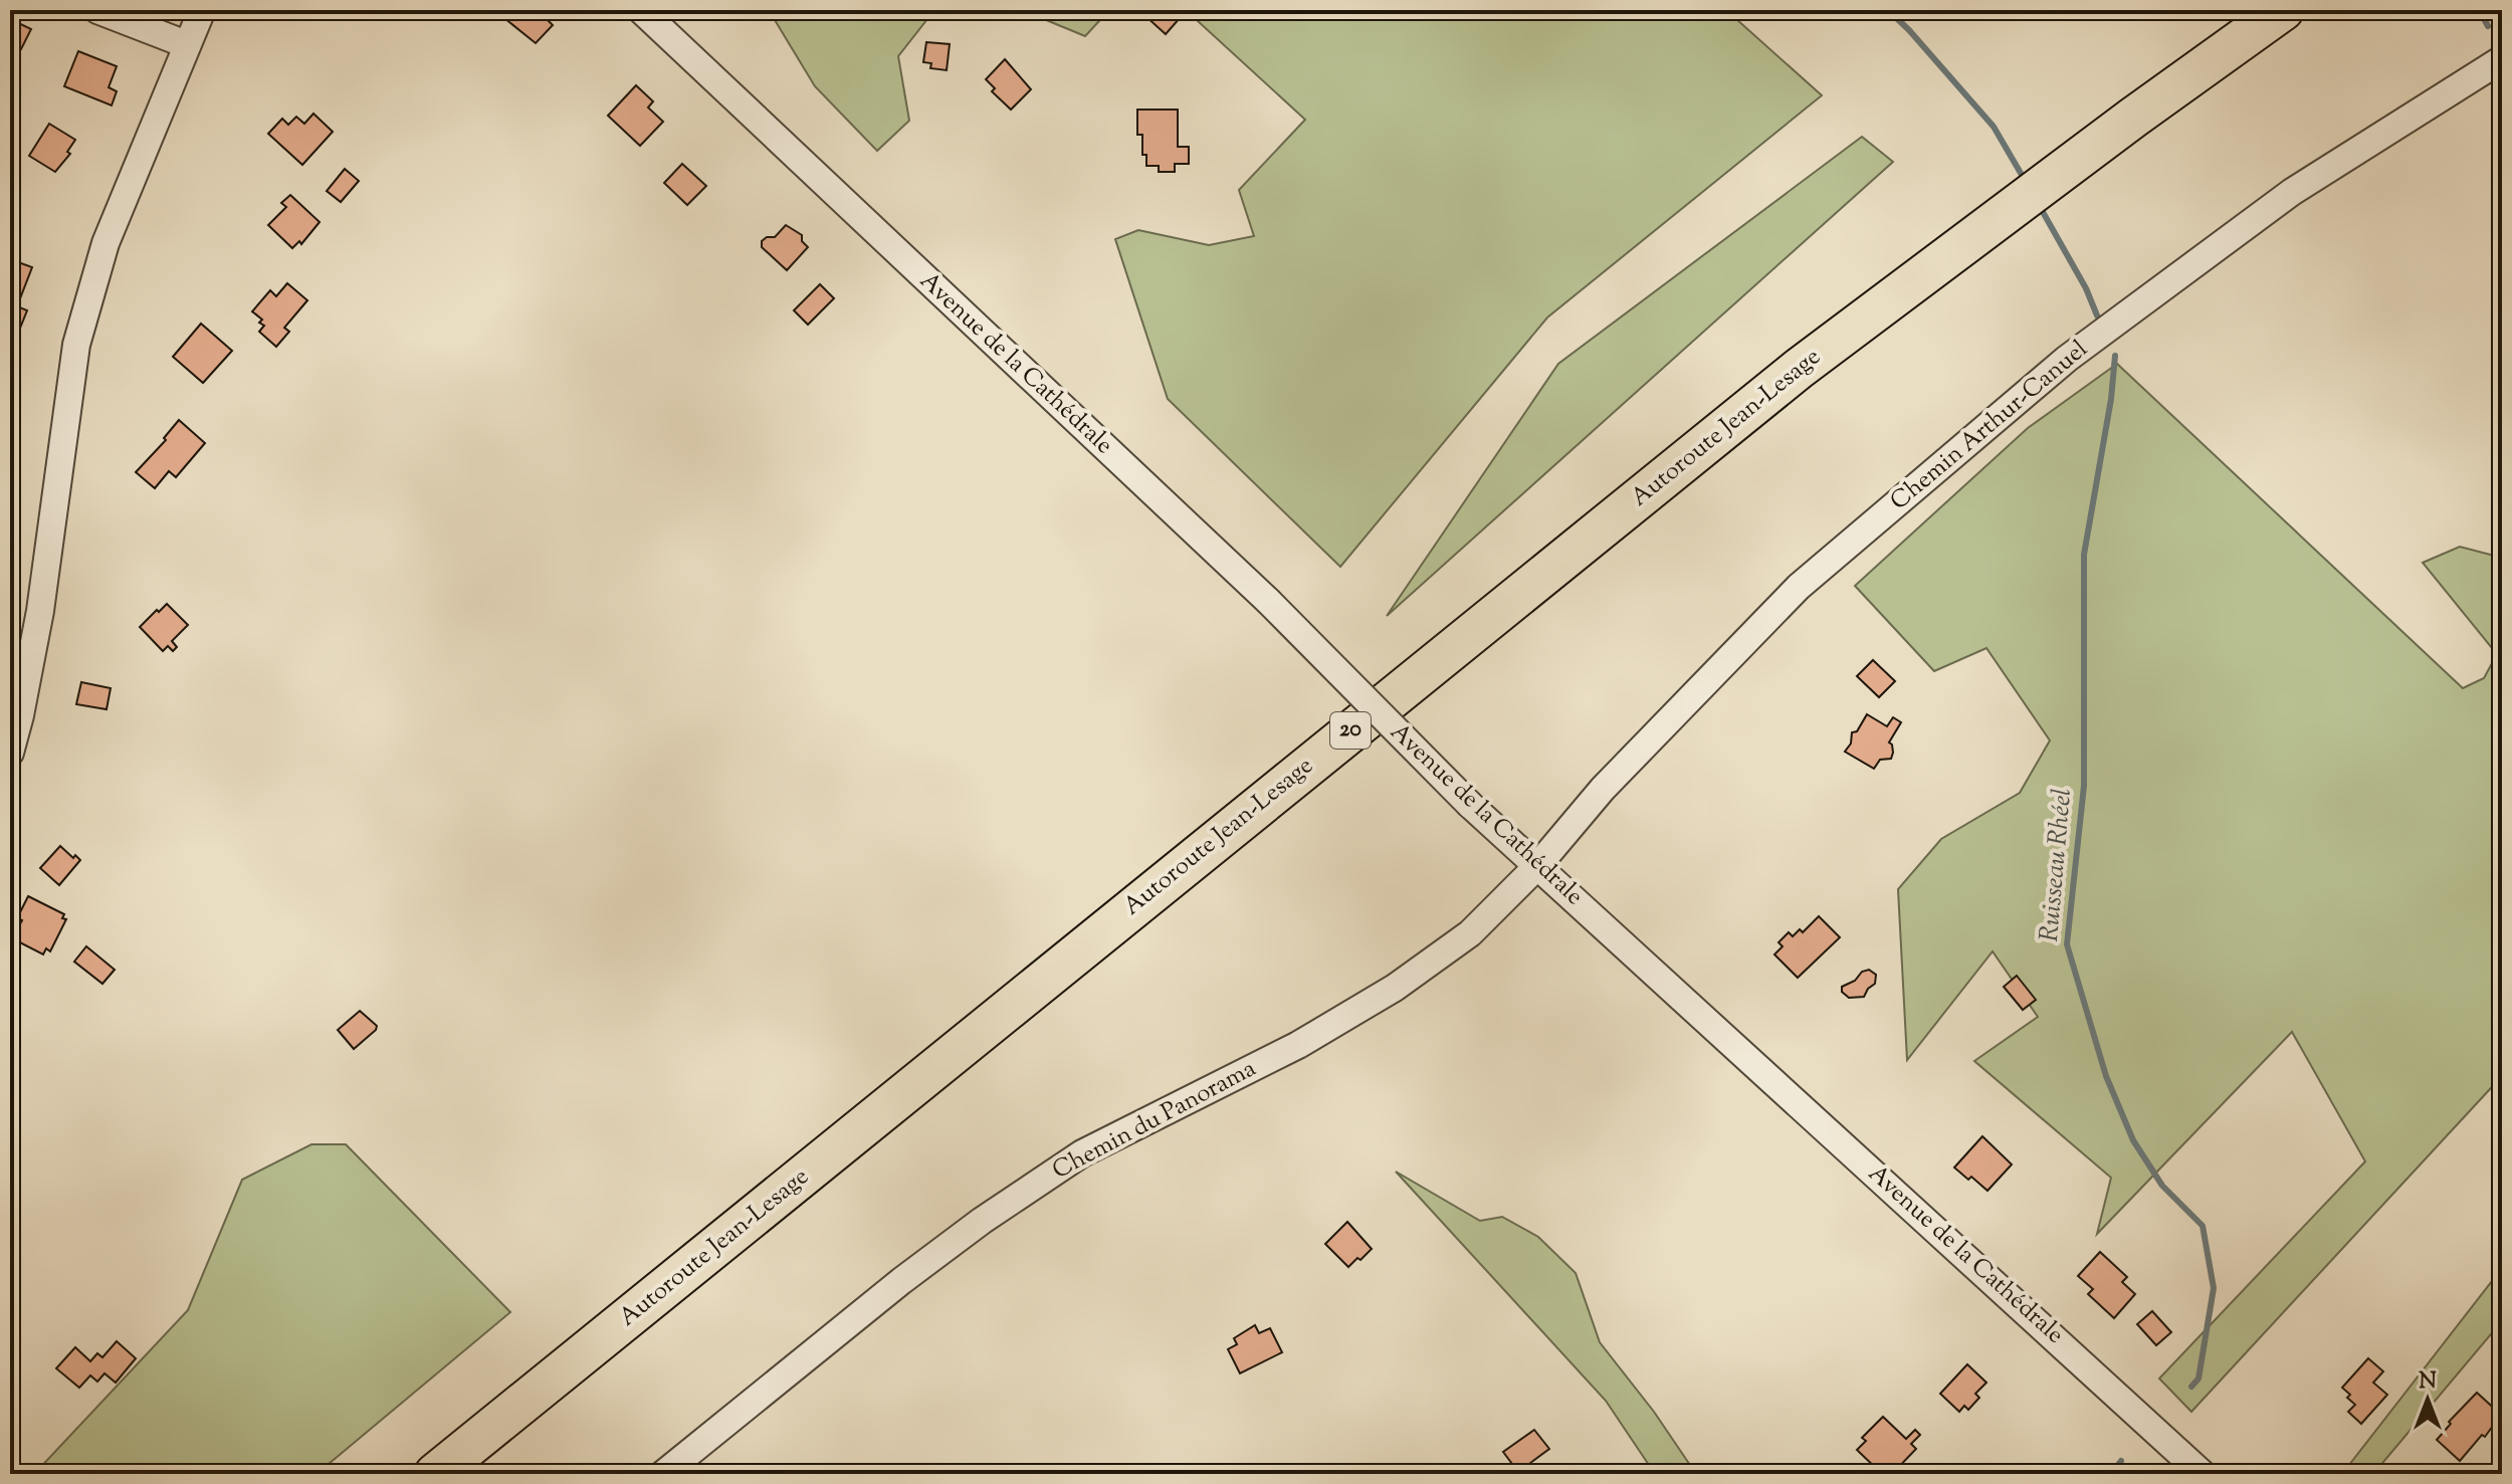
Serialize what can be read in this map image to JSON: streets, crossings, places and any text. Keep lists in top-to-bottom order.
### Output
{
  "streets": {
    "highway": ["Autoroute Jean-Lesage", "20"],
    "street": ["Avenue de la Cathédrale", "Chemin Arthur-Canuel", "Chemin du Panorama"]
  },
  "crossings": [
    ["Avenue de la Cathédrale", "Chemin Arthur-Canuel"],
    ["Avenue de la Cathédrale", "Chemin du Panorama"],
    ["Chemin Arthur-Canuel", "Chemin du Panorama"]
  ],
  "water": ["Ruisseau Rhéel"],
  "north": "top"
}
